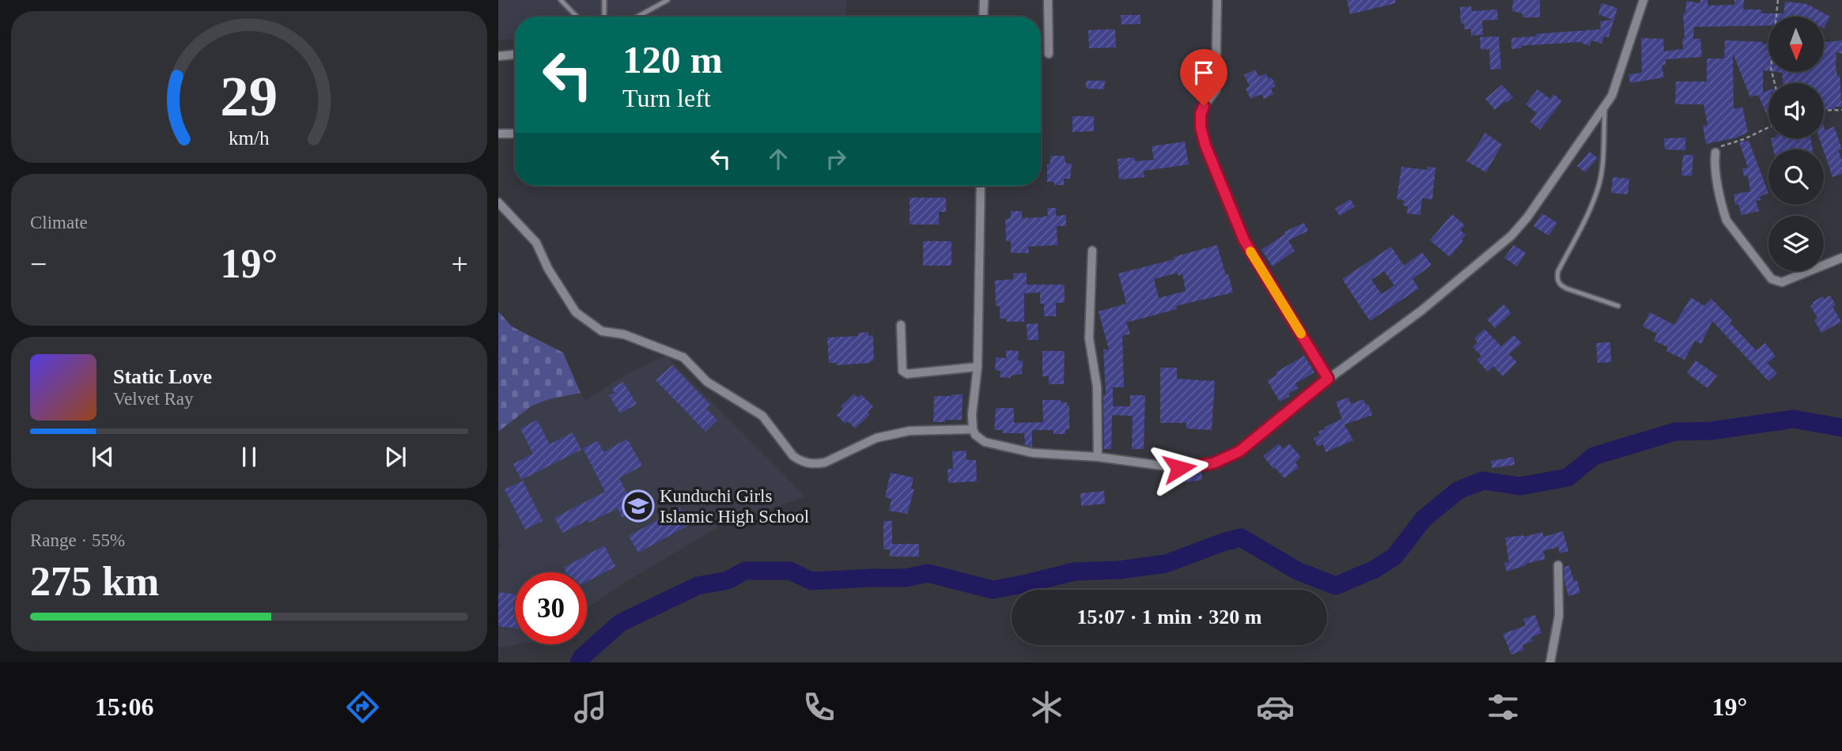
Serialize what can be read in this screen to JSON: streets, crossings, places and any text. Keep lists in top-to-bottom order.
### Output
{
  "places": {
    "school or university": ["Kunduchi Girls Islamic High School"]
  },
  "north": "bottom",
  "page": {
    "turn": ["120 m", "Turn left"],
    "tile": [
      "Climate",
      ["Range · 55%", "275 km"]
    ],
    "heat": ["−", "19°", "+"],
    "song": ["Static Love", "Velvet Ray"],
    "limit": "30",
    "trip": "15:07 · 1 min · 320 m",
    "tabs": ["15:06", "19°"],
    "gauge": ["29", "km/h"]
  }
}
